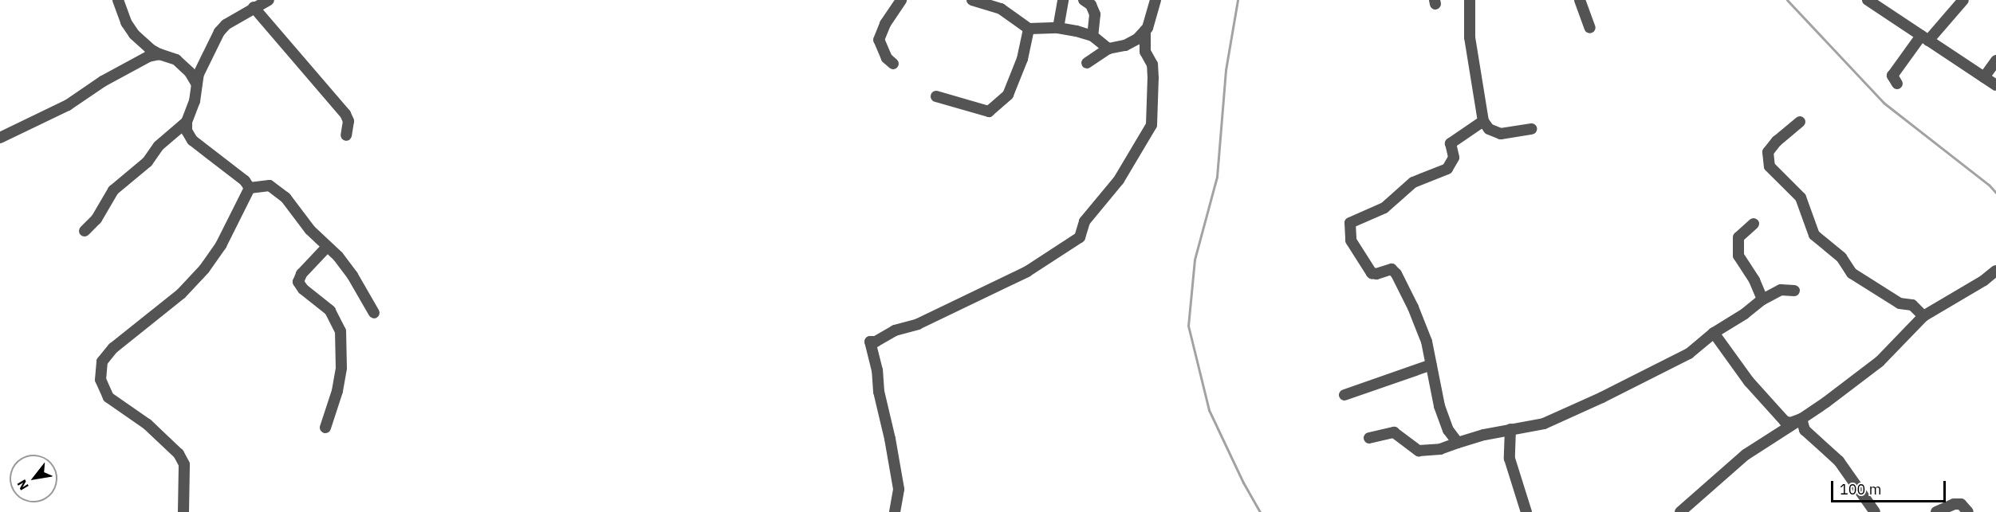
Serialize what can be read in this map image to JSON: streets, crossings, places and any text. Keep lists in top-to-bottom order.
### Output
{
  "scale_bar": "100 m",
  "north": "bottom left"
}
